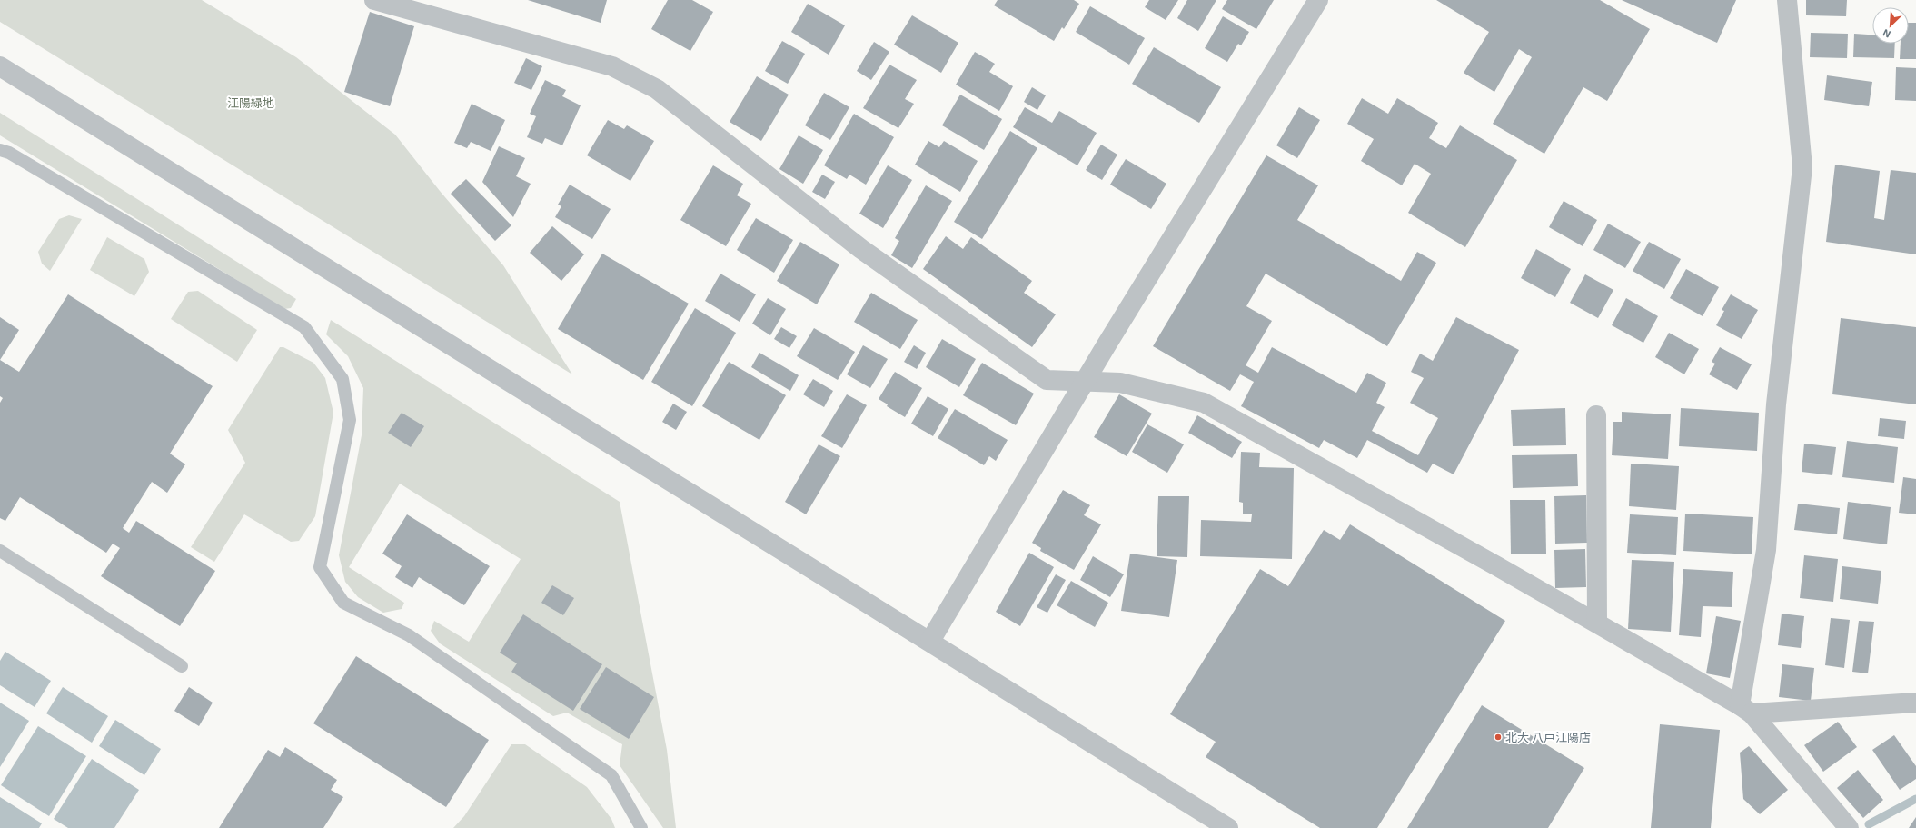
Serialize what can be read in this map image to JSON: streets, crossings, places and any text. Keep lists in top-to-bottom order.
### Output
{
  "parks": ["江陽緑地"],
  "places": ["北大 八戸江陽店"],
  "north": "bottom left"
}
